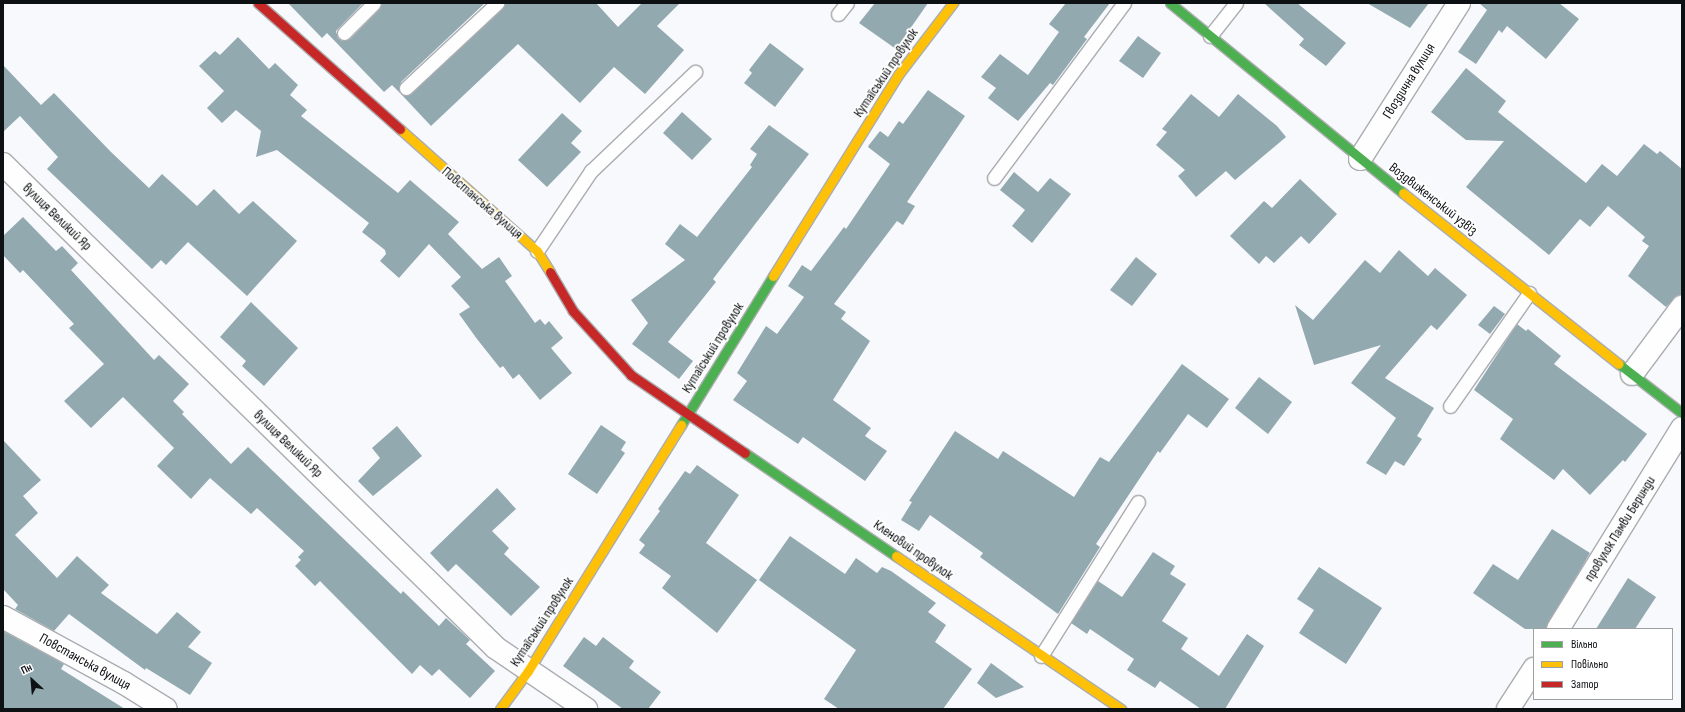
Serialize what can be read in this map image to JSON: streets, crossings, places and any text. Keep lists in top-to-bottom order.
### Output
{
  "streets": {
    "street": [
      "Кутаїський провулок",
      "Гвоздична вулиця",
      "Воздвиженський узвіз",
      "Повстанська вулиця",
      "вулиця Великий Яр",
      "провулок Памви Беринди",
      "Кленовий провулок"
    ]
  },
  "crossings": [
    ["Кутаїський провулок", "Повстанська вулиця"],
    ["Кутаїський провулок", "вулиця Великий Яр"],
    ["Кутаїський провулок", "Кленовий провулок"],
    ["Гвоздична вулиця", "Воздвиженський узвіз"],
    ["Повстанська вулиця", "Кленовий провулок"]
  ],
  "legend": ["Вільно", "Повільно", "Затор"],
  "north": "top left"
}
